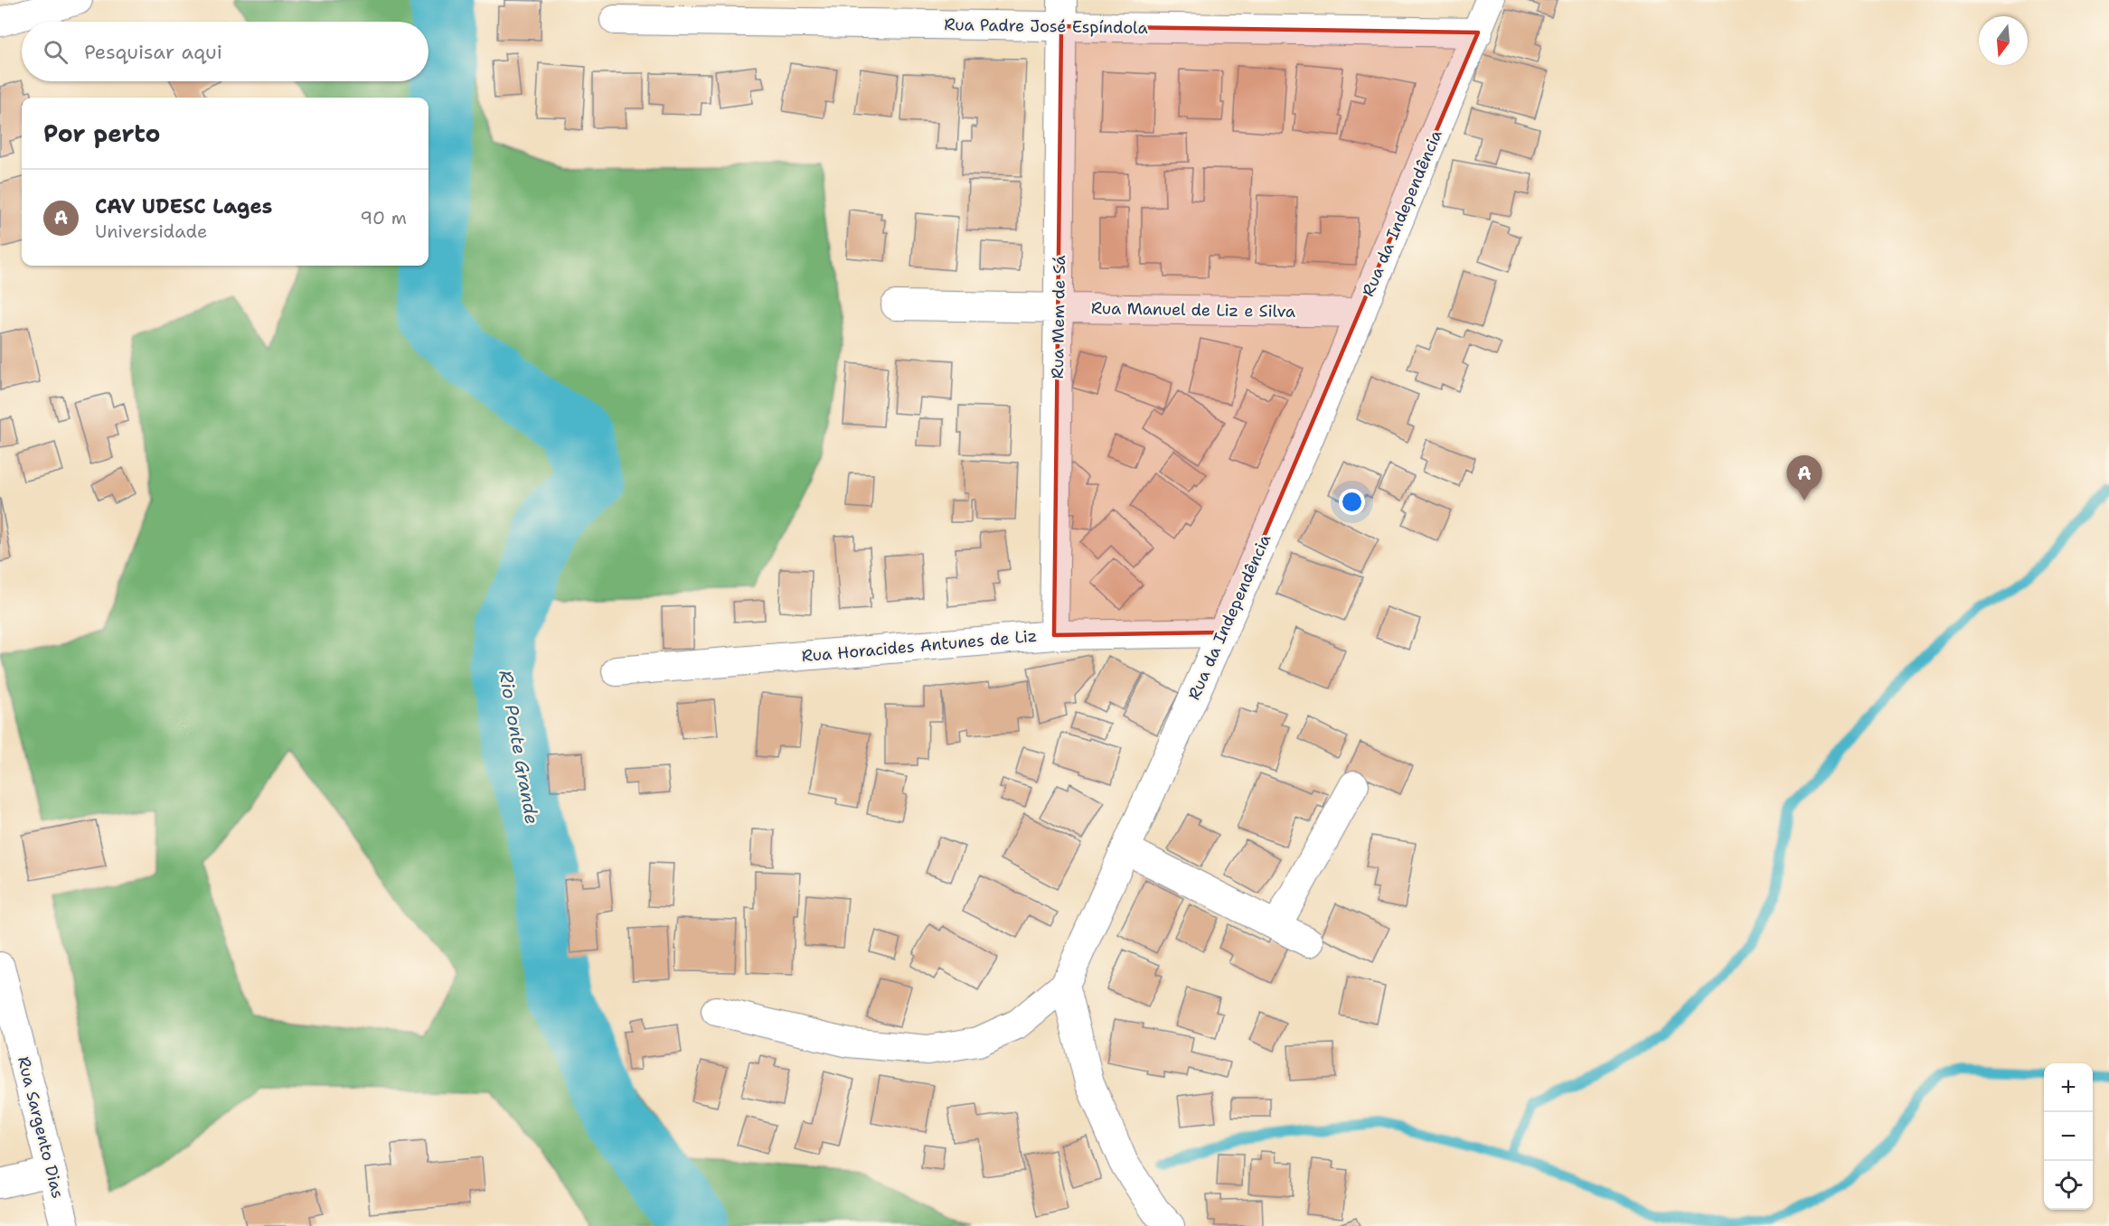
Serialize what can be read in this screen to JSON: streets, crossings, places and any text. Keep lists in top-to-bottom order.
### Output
{
  "streets": {
    "street": [
      "Rua Padre José Espíndola",
      "Rua da Independência",
      "Rua Manuel de Liz e Silva",
      "Rua Mem de Sá",
      "Rua Horacides Antunes de Liz",
      "Rua Sargento Dias"
    ]
  },
  "crossings": [
    ["Rua Padre José Espíndola", "Rua da Independência"],
    ["Rua Padre José Espíndola", "Rua Mem de Sá"],
    ["Rua da Independência", "Rua Manuel de Liz e Silva"],
    ["Rua da Independência", "Rua Horacides Antunes de Liz"],
    ["Rua Manuel de Liz e Silva", "Rua Mem de Sá"],
    ["Rua Mem de Sá", "Rua Horacides Antunes de Liz"]
  ],
  "water": ["Rio Ponte Grande"],
  "north": "bottom",
  "page": {
    "search": "Pesquisar aqui",
    "heading": "Por perto",
    "list": [
      {
        "mark": "A",
        "name": "CAV UDESC Lages",
        "note": "Universidade",
        "value": "90 m"
      }
    ],
    "pins": "A",
    "map_buttons": ["+", "−"]
  }
}
